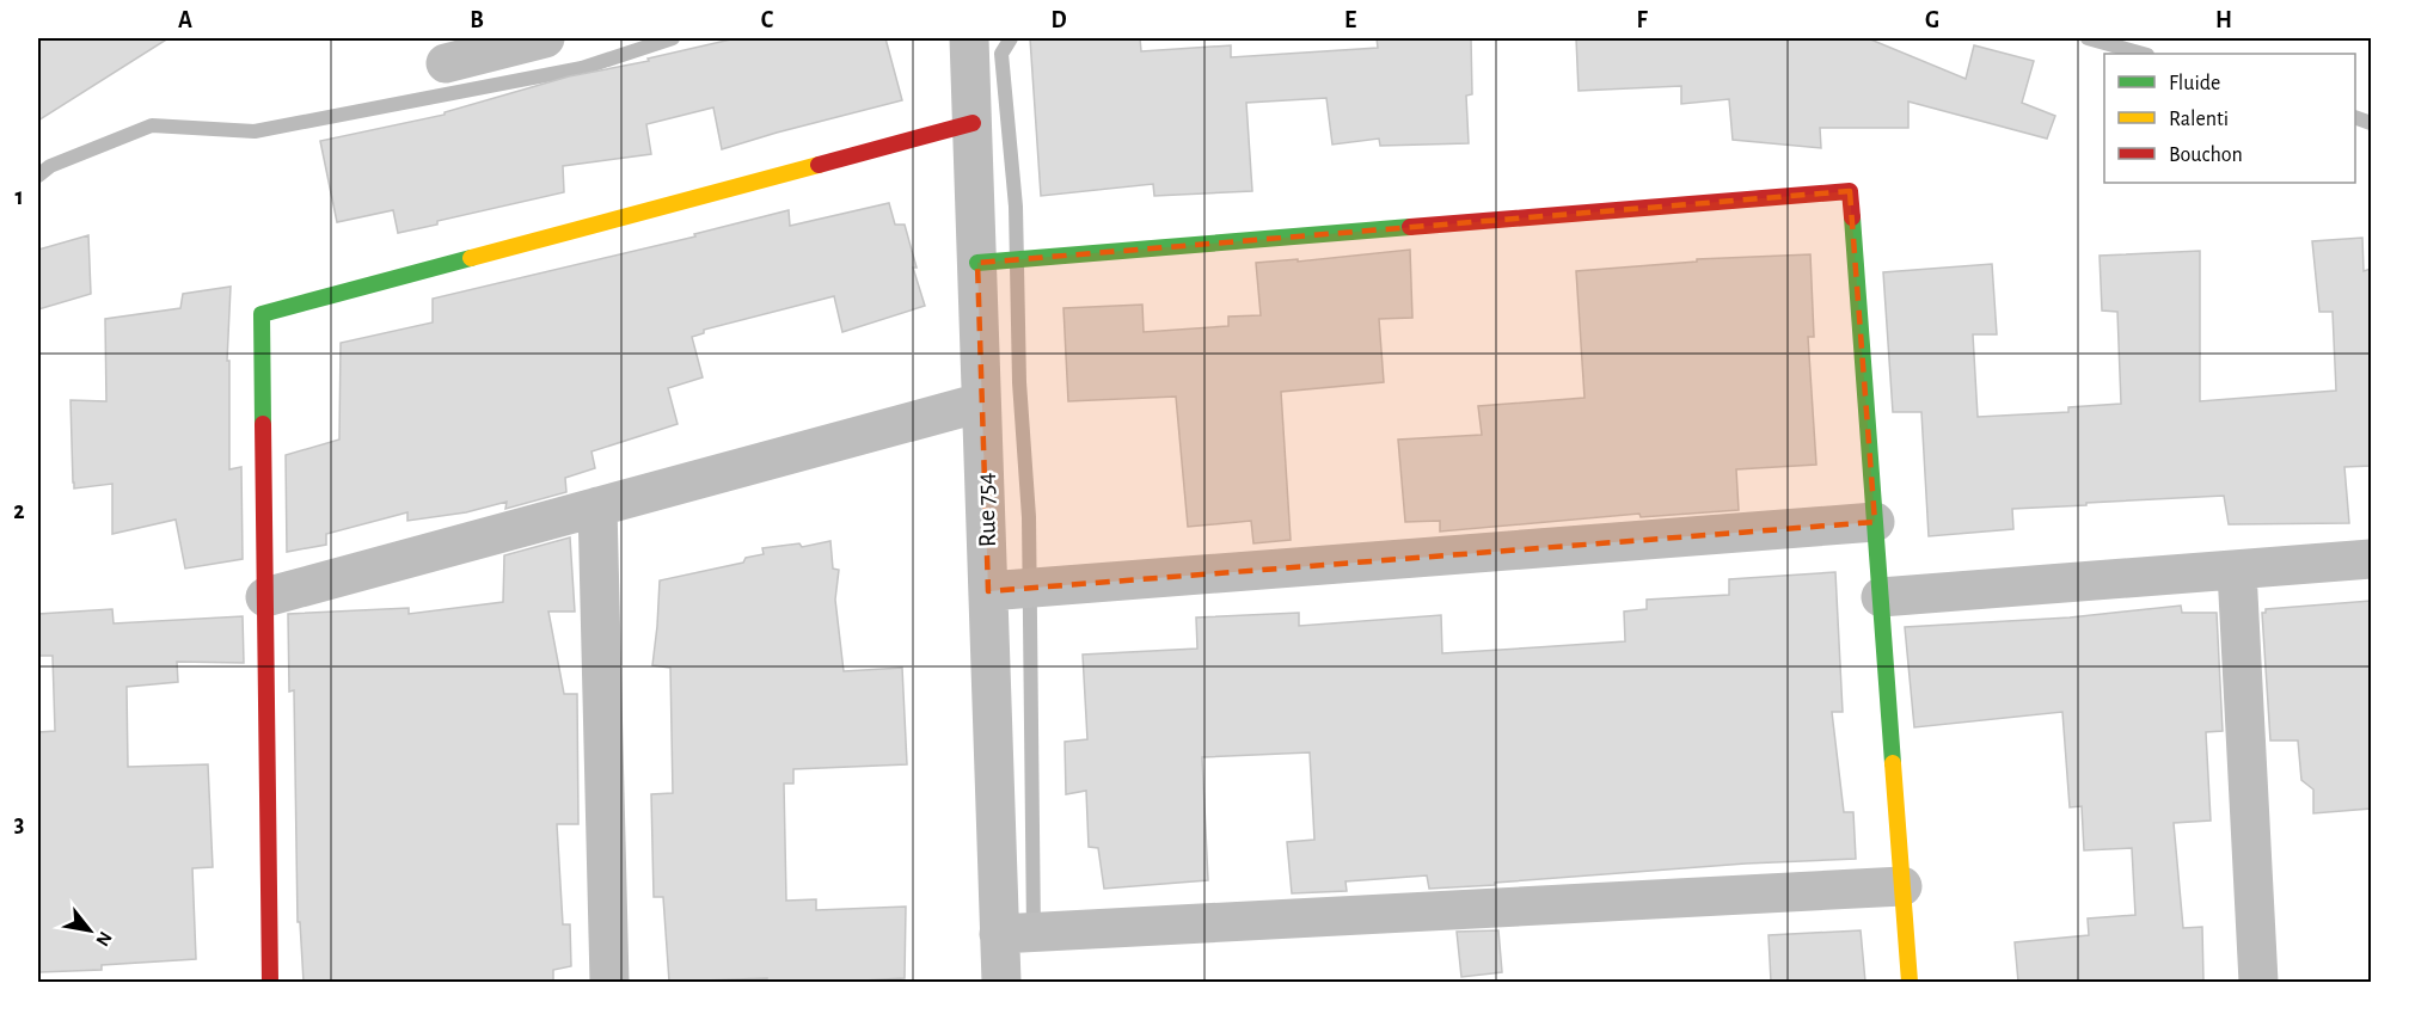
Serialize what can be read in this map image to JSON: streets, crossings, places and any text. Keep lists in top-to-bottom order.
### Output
{
  "streets": {
    "street": ["Rue 754"]
  },
  "legend": ["Fluide", "Ralenti", "Bouchon"],
  "north": "bottom right",
  "grid": {
    "columns": [
      "A",
      "B",
      "C",
      "D",
      "E",
      "F",
      "G",
      "H"
    ],
    "rows": ["1", "2", "3"]
  }
}
